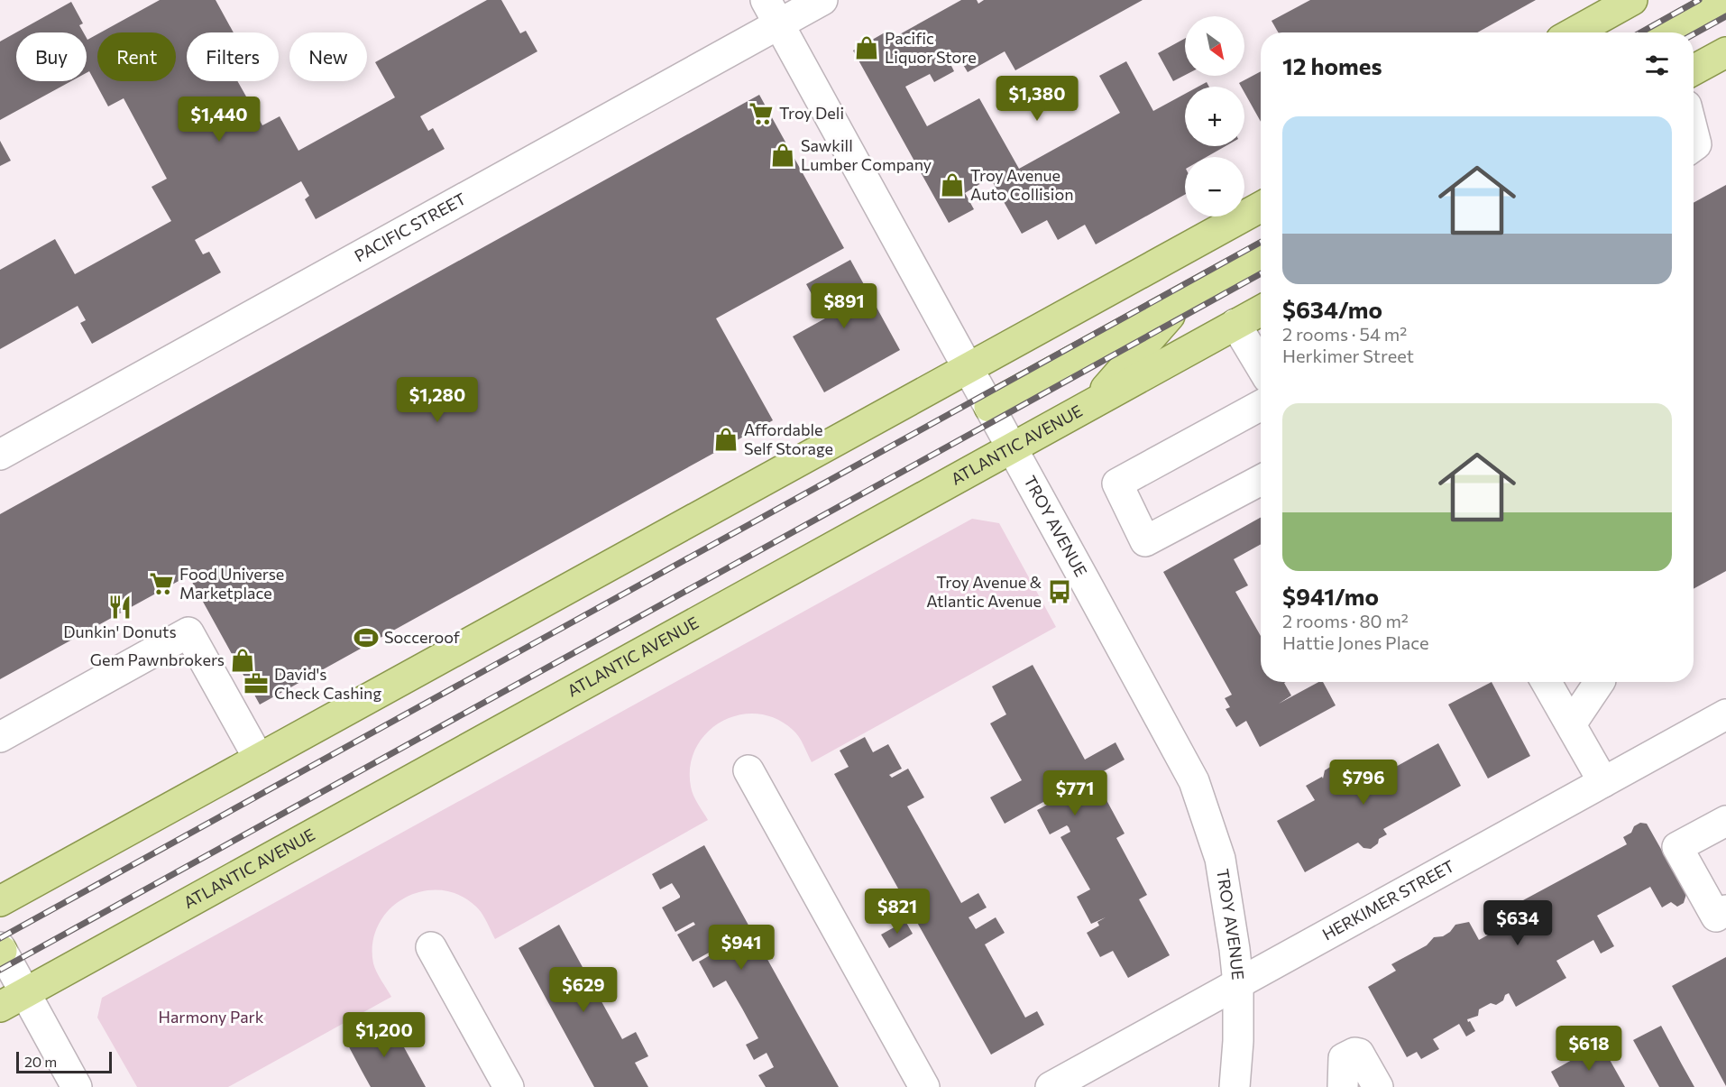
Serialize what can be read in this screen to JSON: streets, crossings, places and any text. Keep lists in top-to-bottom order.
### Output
{
  "streets": {
    "main road": ["ATLANTIC AVENUE"],
    "street": ["PACIFIC STREET", "TROY AVENUE", "HERKIMER STREET"]
  },
  "crossings": [
    ["PACIFIC STREET", "TROY AVENUE"],
    ["ATLANTIC AVENUE", "TROY AVENUE"],
    ["TROY AVENUE", "HERKIMER STREET"]
  ],
  "parks": ["Harmony Park"],
  "places": {
    "shop": [
      "Pacific Liquor Store",
      "Sawkill Lumber Company",
      "Troy Avenue Auto Collision",
      "Affordable Self Storage",
      "Gem Pawnbrokers"
    ],
    "supermarket": ["Troy Deli", "Food Universe Marketplace"],
    "bus stop": ["Troy Avenue & Atlantic Avenue"],
    "restaurant": ["Dunkin' Donuts"],
    "sports": ["Socceroof"],
    "office": ["David's Check Cashing"]
  },
  "scale_bar": "20 m",
  "north": "bottom right",
  "page": {
    "map_buttons": ["+", "−"],
    "chip": [
      "Buy",
      "Rent",
      "Filters",
      "New"
    ],
    "heading": "12 homes",
    "price": [
      "$1,380",
      "$1,440",
      "$891",
      "$1,280",
      "$796",
      "$771",
      "$821",
      "$634",
      "$941",
      "$629",
      "$1,200",
      "$618"
    ],
    "list": [
      {
        "name": "$634/mo",
        "note": "2 rooms · 54 m² · Herkimer Street"
      },
      {
        "name": "$941/mo",
        "note": "2 rooms · 80 m² · Hattie Jones Place"
      }
    ],
    "scale": "20 m"
  }
}
